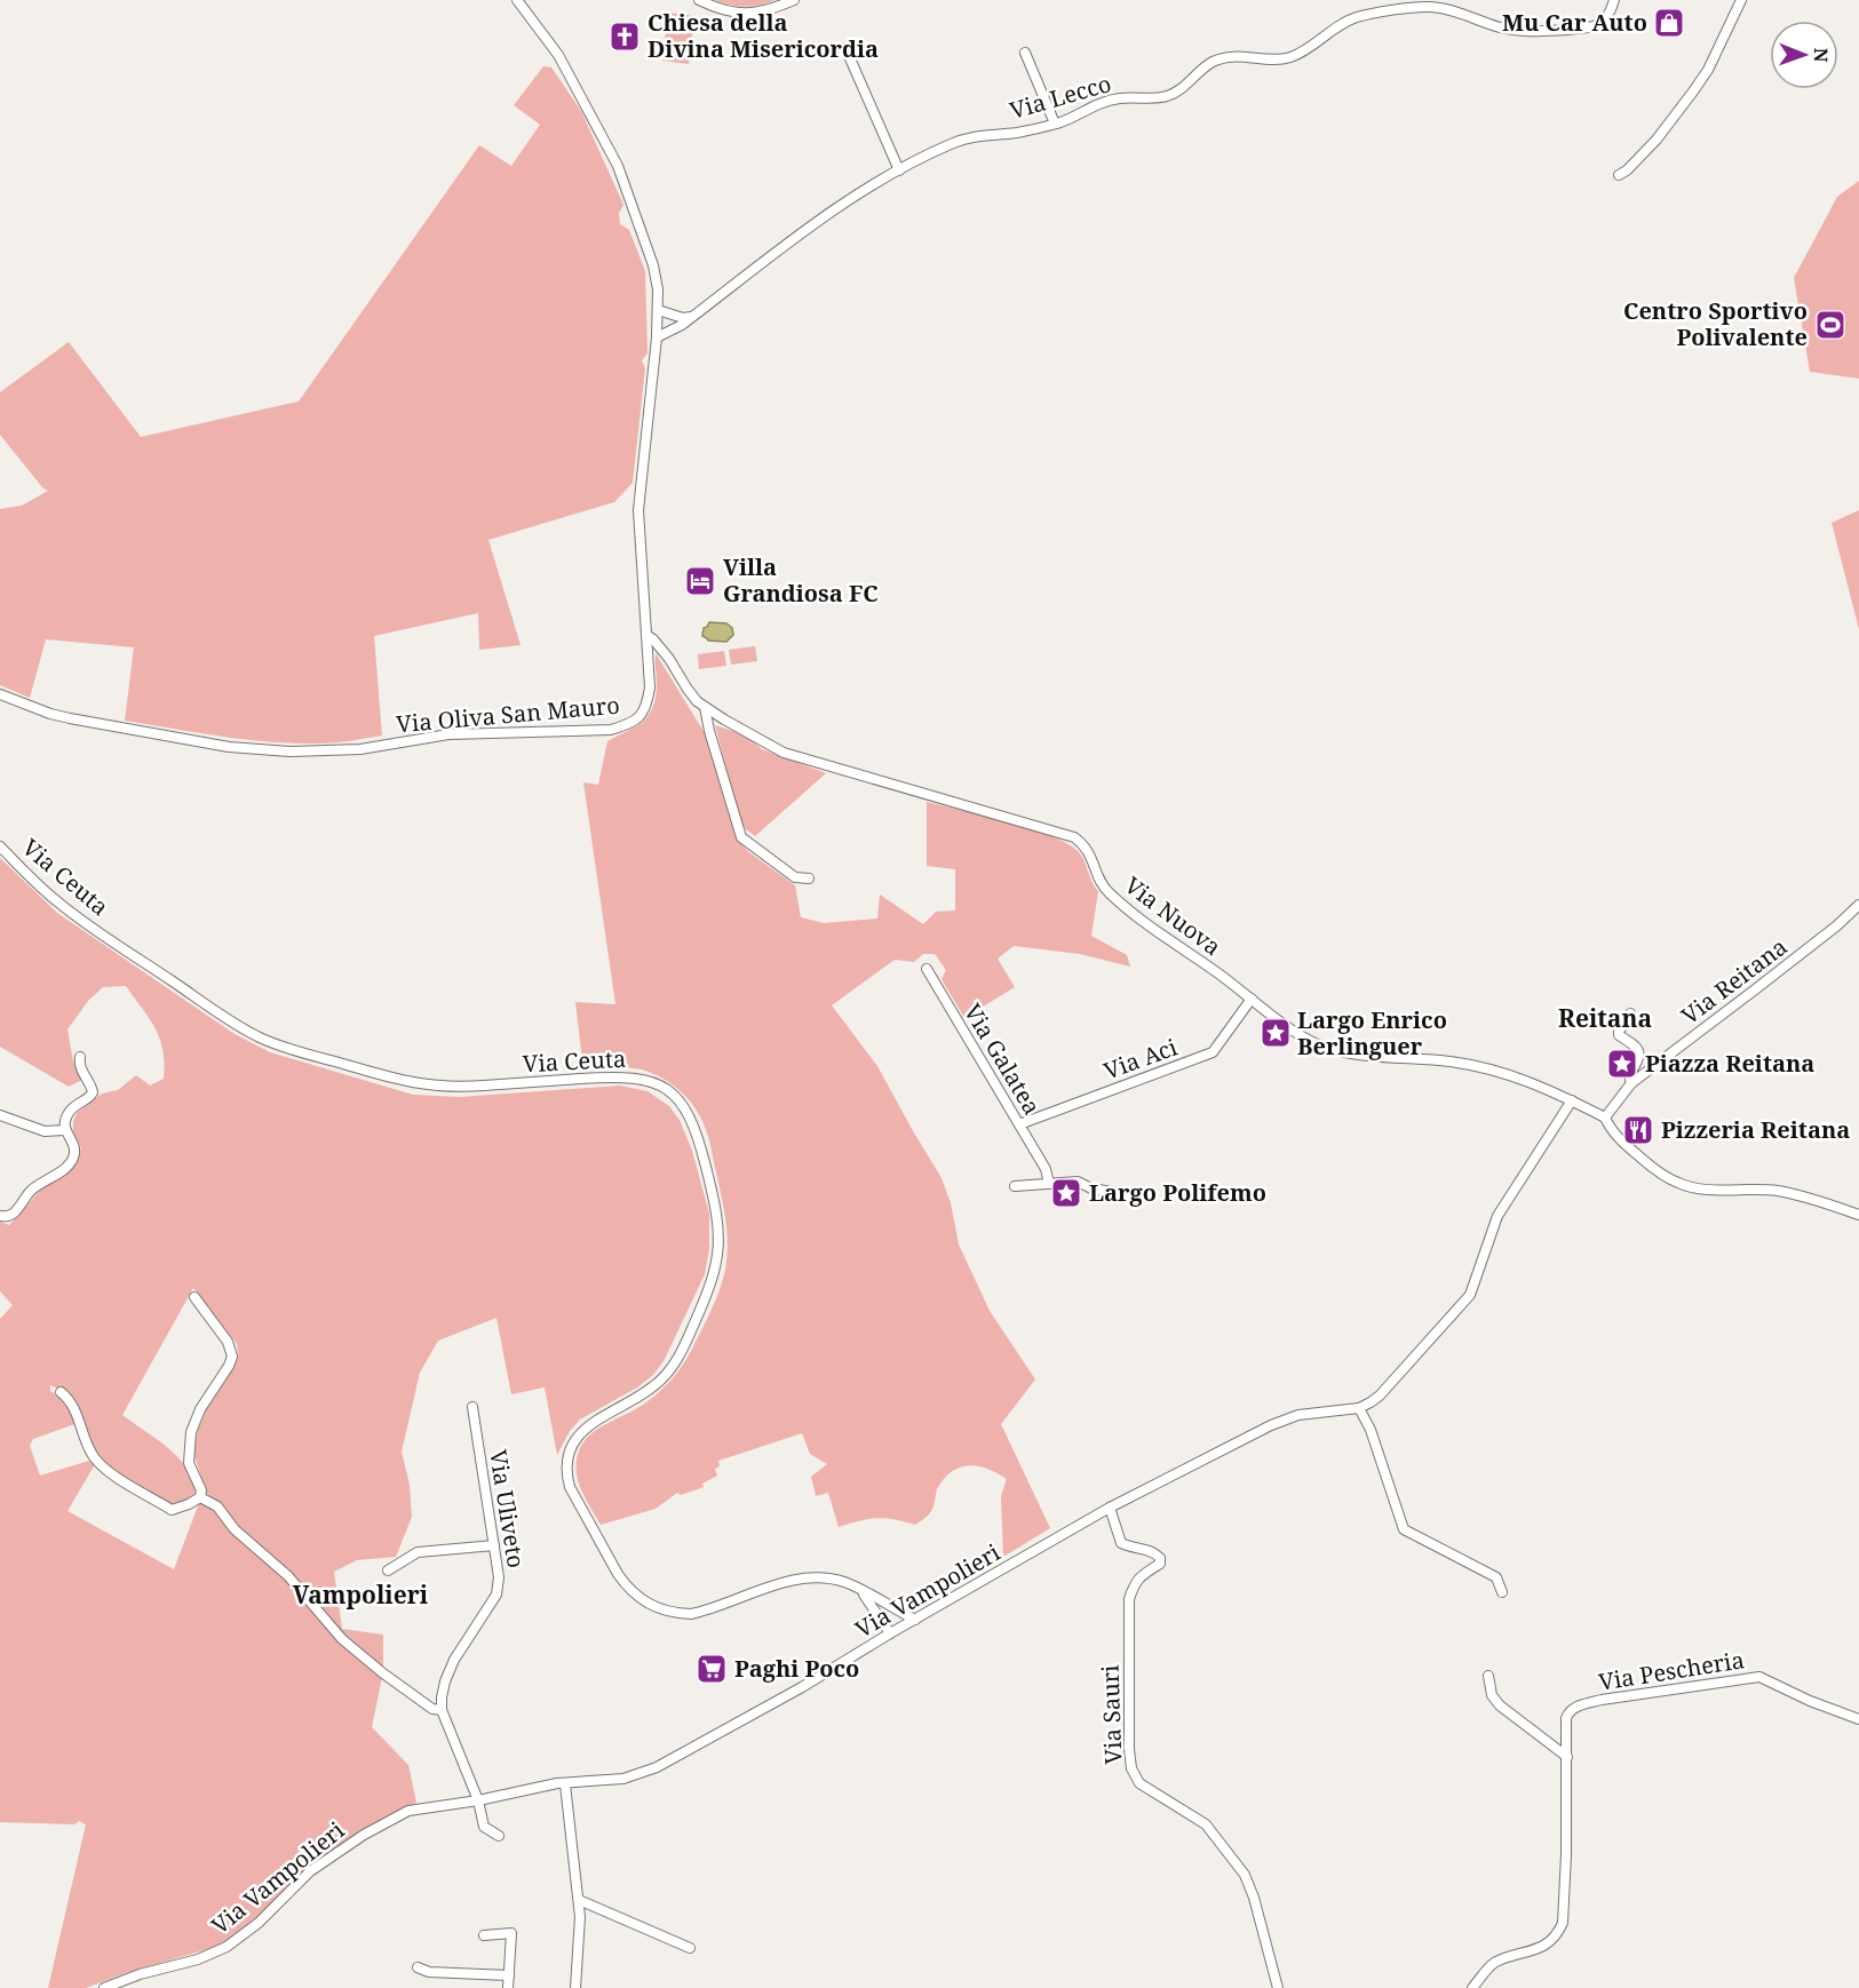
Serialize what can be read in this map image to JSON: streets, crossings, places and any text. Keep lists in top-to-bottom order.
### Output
{
  "streets": {
    "street": [
      "Via Lecco",
      "Via Oliva San Mauro",
      "Via Ceuta",
      "Via Nuova",
      "Via Reitana",
      "Via Galatea",
      "Via Aci",
      "Via Uliveto",
      "Via Vampolieri",
      "Via Pescheria",
      "Via Sauri"
    ]
  },
  "crossings": [
    ["Via Lecco", "Via Oliva San Mauro"],
    ["Via Oliva San Mauro", "Via Nuova"],
    ["Via Ceuta", "Via Vampolieri"],
    ["Via Nuova", "Via Reitana"],
    ["Via Nuova", "Via Aci"],
    ["Via Galatea", "Via Aci"],
    ["Via Vampolieri", "Via Sauri"]
  ],
  "districts": ["Reitana", "Vampolieri"],
  "places": {
    "shop": ["Mu Car Auto"],
    "church": ["Chiesa della Divina Misericordia"],
    "sports": ["Centro Sportivo Polivalente"],
    "hotel": ["Villa Grandiosa FC"],
    "place": ["Largo Enrico Berlinguer", "Piazza Reitana", "Largo Polifemo"],
    "restaurant": ["Pizzeria Reitana"],
    "supermarket": ["Paghi Poco"]
  },
  "north": "right"
}
